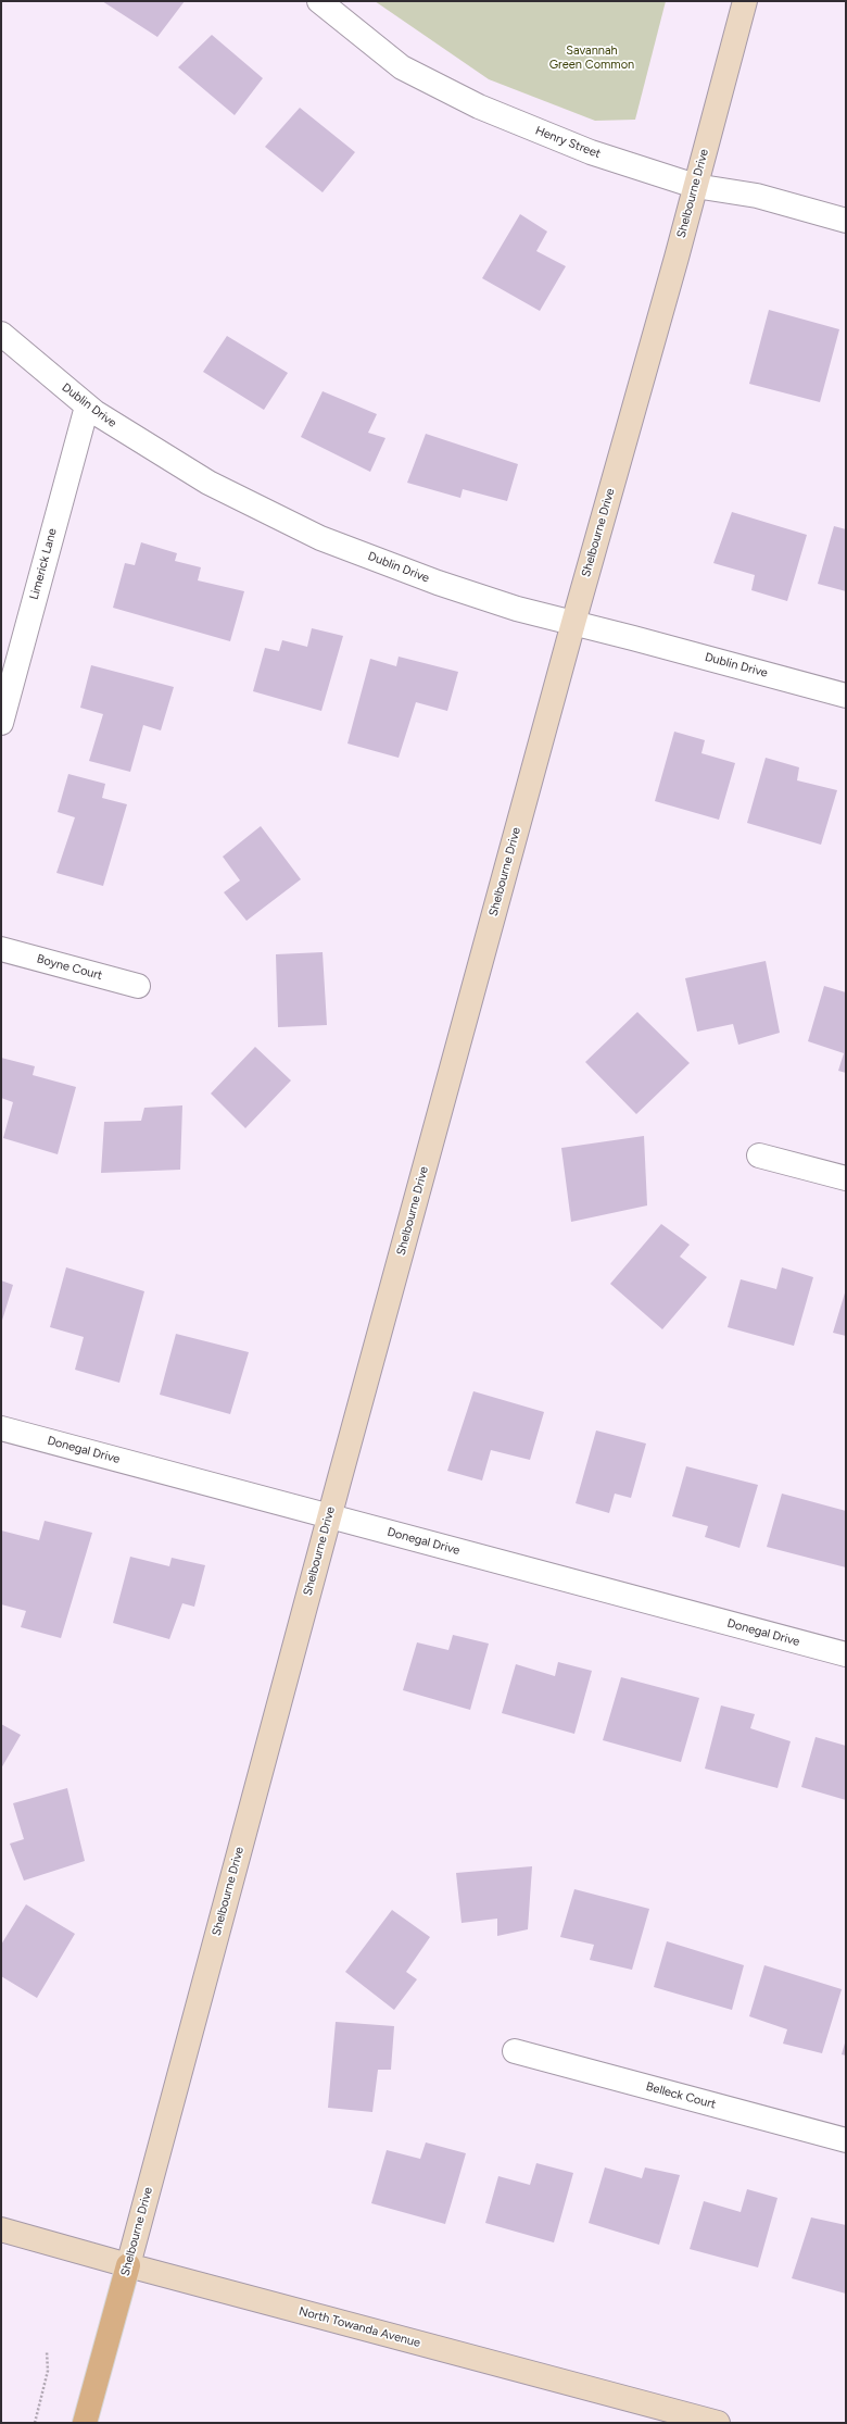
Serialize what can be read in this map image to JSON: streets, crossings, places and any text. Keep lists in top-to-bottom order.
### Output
{
  "streets": {
    "main road": ["Shelbourne Drive", "North Towanda Avenue"],
    "street": [
      "Henry Street",
      "Dublin Drive",
      "Limerick Lane",
      "Boyne Court",
      "Donegal Drive",
      "Belleck Court"
    ]
  },
  "crossings": [
    ["Henry Street", "Shelbourne Drive"],
    ["Shelbourne Drive", "Dublin Drive"],
    ["Shelbourne Drive", "Donegal Drive"],
    ["Shelbourne Drive", "North Towanda Avenue"],
    ["Dublin Drive", "Limerick Lane"]
  ],
  "parks": ["Savannah Green Common"]
}
